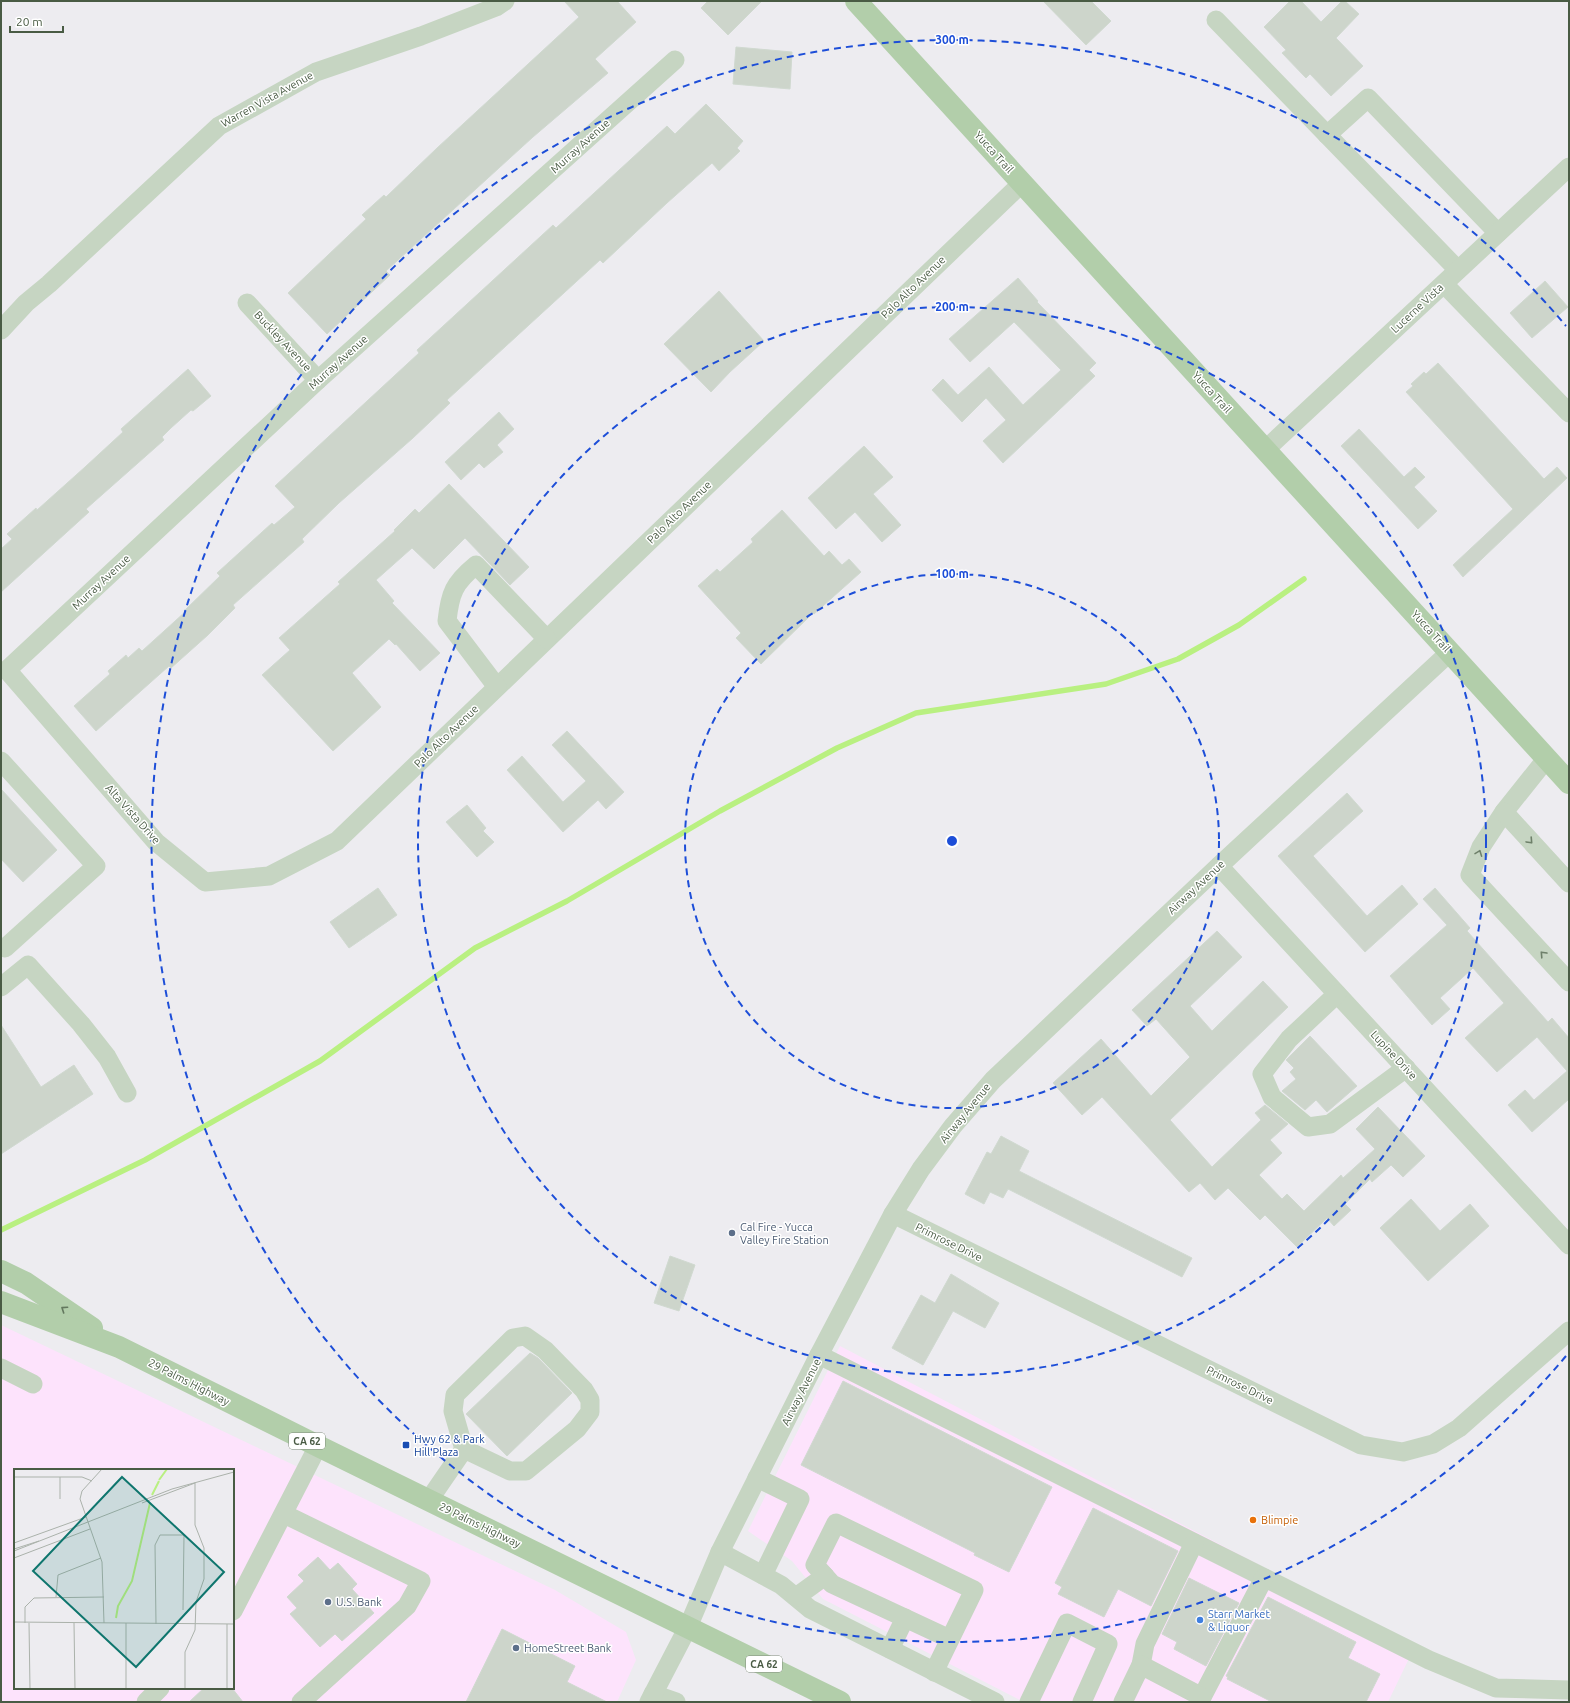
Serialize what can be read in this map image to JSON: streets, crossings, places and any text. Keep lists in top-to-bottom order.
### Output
{
  "streets": {
    "main road": ["Yucca Trail", "29 Palms Highway", "CA 62"],
    "street": [
      "Warren Vista Avenue",
      "Murray Avenue",
      "Palo Alto Avenue",
      "Lucerne Vista",
      "Buckley Avenue",
      "Alta Vista Drive",
      "Airway Avenue",
      "Lupine Drive",
      "Primrose Drive"
    ]
  },
  "crossings": [
    ["Murray Avenue", "Buckley Avenue"],
    ["Murray Avenue", "Alta Vista Drive"],
    ["Yucca Trail", "Palo Alto Avenue"],
    ["Yucca Trail", "Lucerne Vista"],
    ["Yucca Trail", "Airway Avenue"],
    ["Palo Alto Avenue", "Alta Vista Drive"],
    ["Airway Avenue", "Lupine Drive"],
    ["Airway Avenue", "Primrose Drive"],
    ["Airway Avenue", "29 Palms Highway"]
  ],
  "places": {
    "other": [
      "Cal Fire - Yucca Valley Fire Station",
      "Blimpie",
      "U.S. Bank",
      "Starr Market & Liquor",
      "HomeStreet Bank"
    ],
    "transit": ["Hwy 62 & Park Hill Plaza"]
  },
  "scale_bar": "20 m",
  "rings": ["300 m", "200 m", "100 m"]
}
